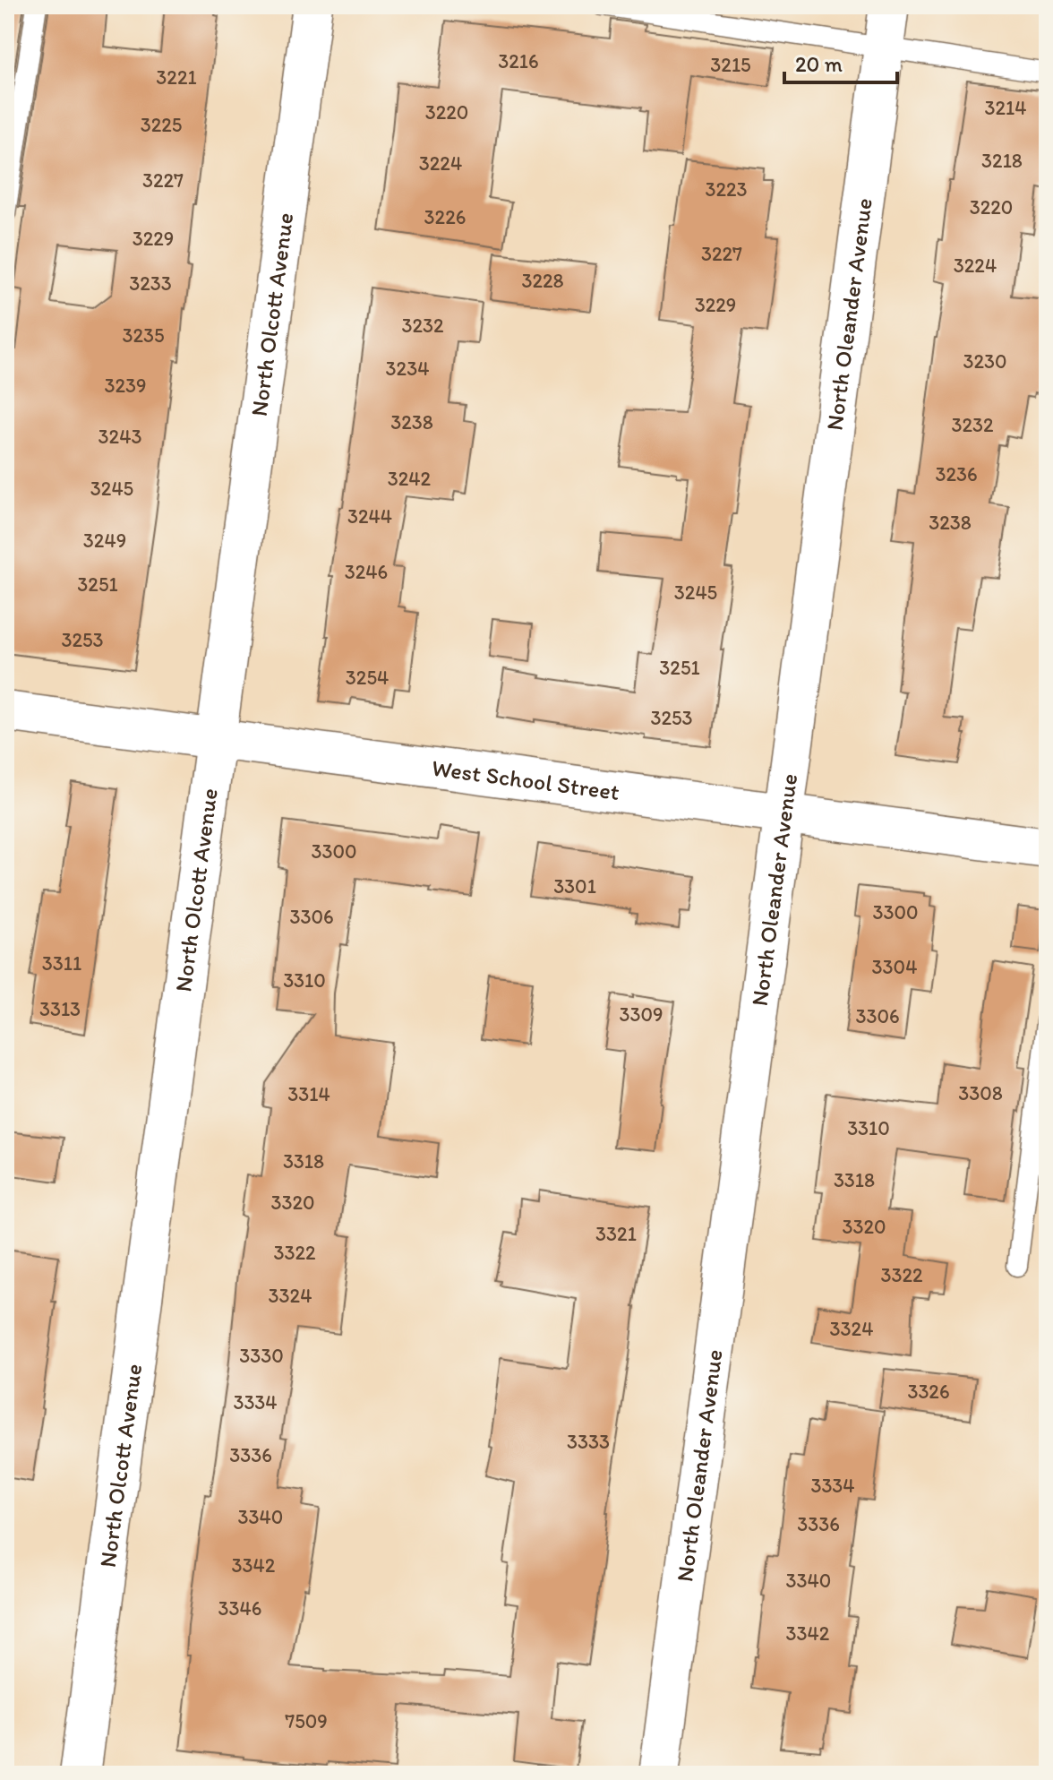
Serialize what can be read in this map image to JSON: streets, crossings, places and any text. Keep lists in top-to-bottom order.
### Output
{
  "streets": {
    "street": ["North Olcott Avenue", "North Oleander Avenue", "West School Street"]
  },
  "crossings": [
    ["North Olcott Avenue", "West School Street"],
    ["North Oleander Avenue", "West School Street"]
  ],
  "house_numbers": [
    "3216",
    "3215",
    "3221",
    "3214",
    "3220",
    "3225",
    "3218",
    "3224",
    "3227",
    "3223",
    "3220",
    "3226",
    "3229",
    "3227",
    "3224",
    "3228",
    "3233",
    "3229",
    "3232",
    "3235",
    "3230",
    "3234",
    "3239",
    "3238",
    "3232",
    "3243",
    "3236",
    "3242",
    "3245",
    "3244",
    "3238",
    "3249",
    "3246",
    "3251",
    "3245",
    "3253",
    "3251",
    "3254",
    "3253",
    "3300",
    "3301",
    "3300",
    "3306",
    "3311",
    "3304",
    "3310",
    "3313",
    "3309",
    "3306",
    "3308",
    "3314",
    "3310",
    "3318",
    "3318",
    "3320",
    "3320",
    "3321",
    "3322",
    "3322",
    "3324",
    "3324",
    "3330",
    "3326",
    "3334",
    "3333",
    "3336",
    "3334",
    "3340",
    "3336",
    "3342",
    "3340",
    "3346",
    "3342",
    "7509"
  ],
  "scale_bar": "20 m"
}
